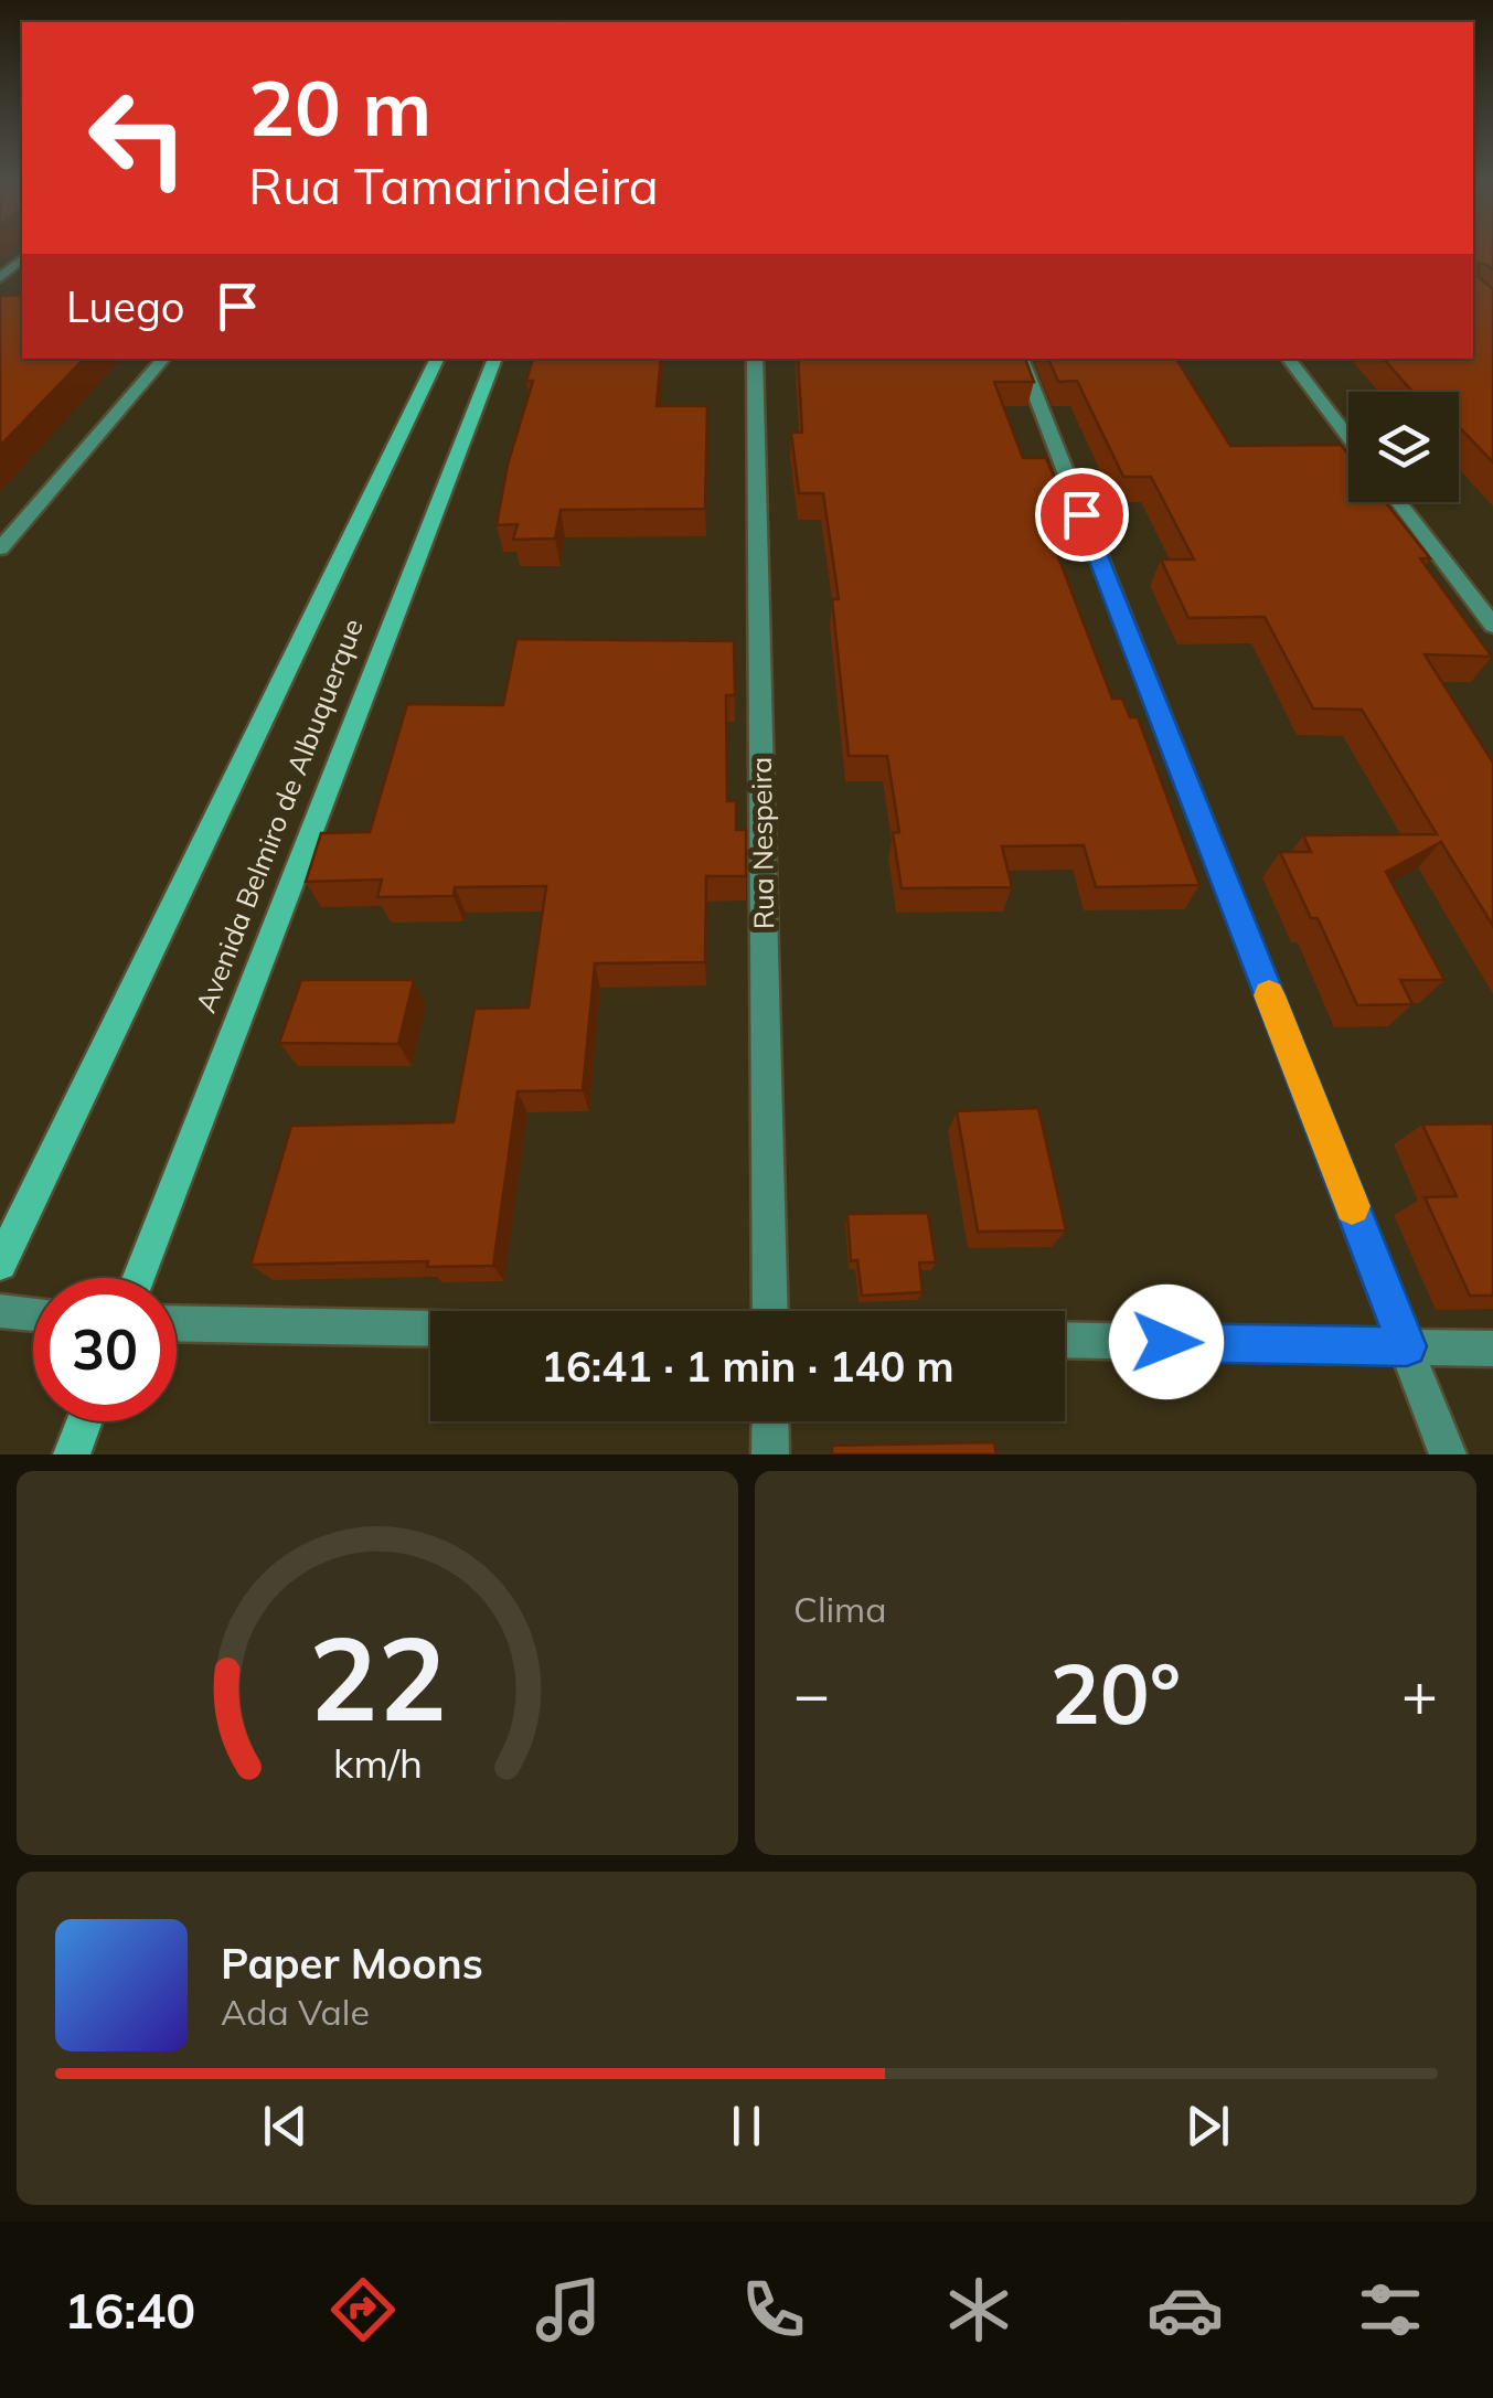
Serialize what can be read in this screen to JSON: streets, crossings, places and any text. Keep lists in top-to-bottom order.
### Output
{
  "streets": {
    "main road": ["Avenida Belmiro de Albuquerque"],
    "street": ["Rua Nespeira"]
  },
  "page": {
    "turn": ["20 m", "Rua Tamarindeira"],
    "then": "Luego",
    "limit": "30",
    "trip": "16:41 · 1 min · 140 m",
    "tile": "Clima",
    "heat": ["−", "20°", "+"],
    "song": ["Paper Moons", "Ada Vale"],
    "tabs": "16:40",
    "gauge": ["22", "km/h"]
  }
}
